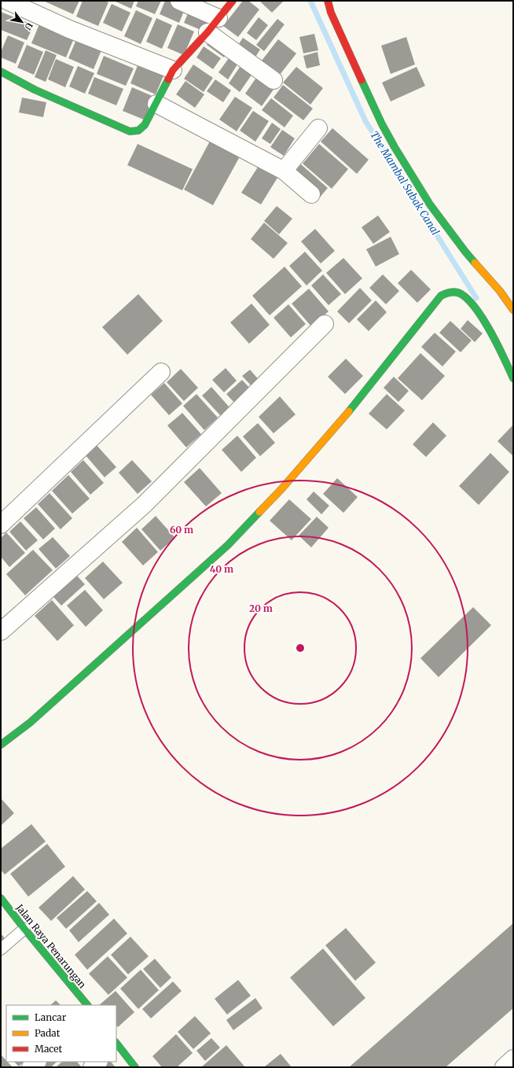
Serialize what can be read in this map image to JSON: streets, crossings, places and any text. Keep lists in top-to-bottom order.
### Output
{
  "streets": {
    "street": ["Jalan Raya Penarungan"]
  },
  "water": ["The Mambal Subak Canal"],
  "legend": ["Lancar", "Padat", "Macet"],
  "north": "bottom right",
  "rings": ["60 m", "40 m", "20 m"]
}
